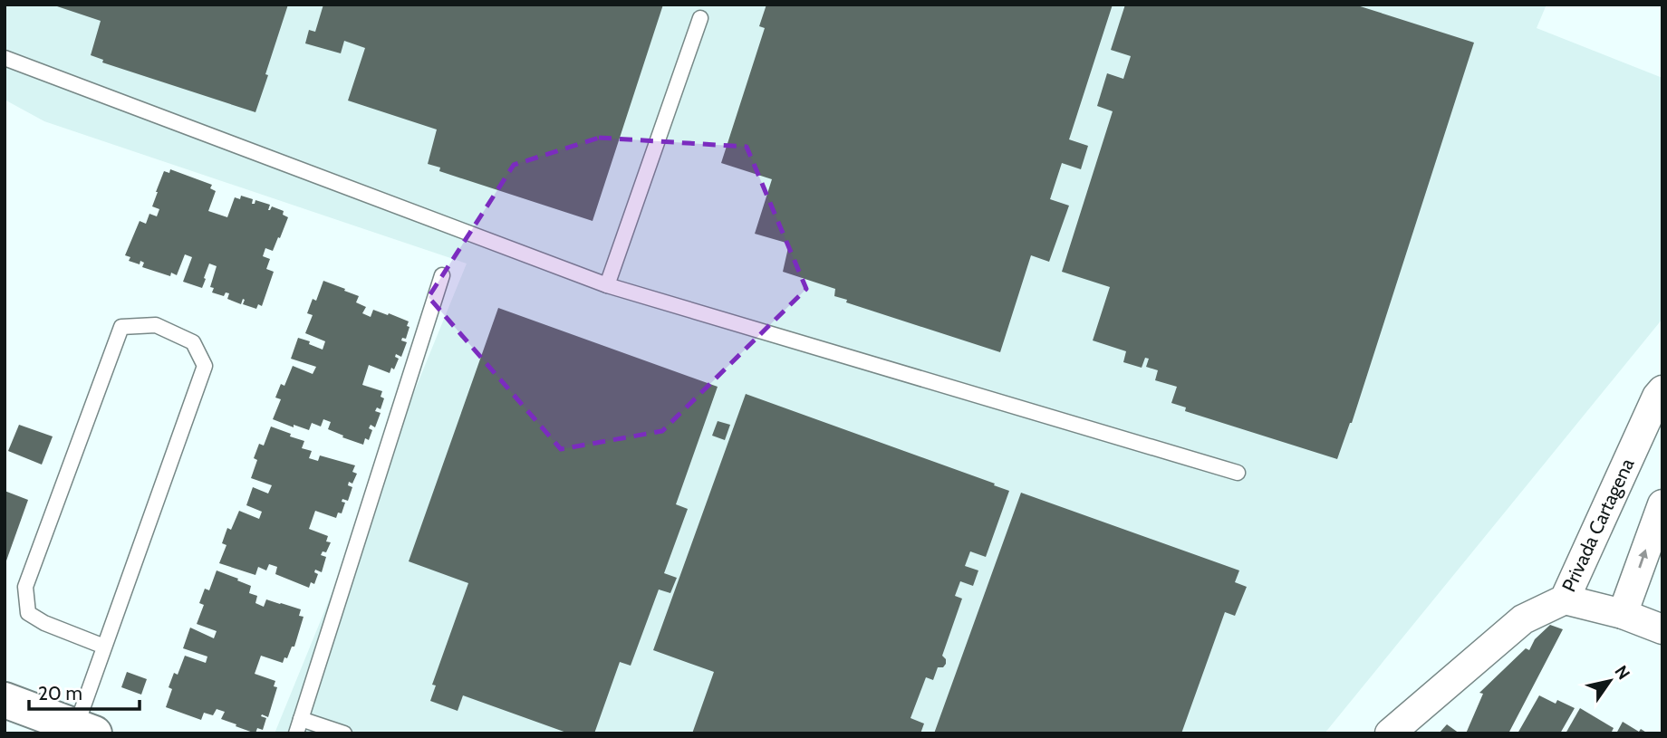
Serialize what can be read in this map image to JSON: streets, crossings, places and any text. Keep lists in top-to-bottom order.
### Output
{
  "streets": {
    "street": ["Privada Cartagena"]
  },
  "scale_bar": "20 m",
  "north": "top right"
}
